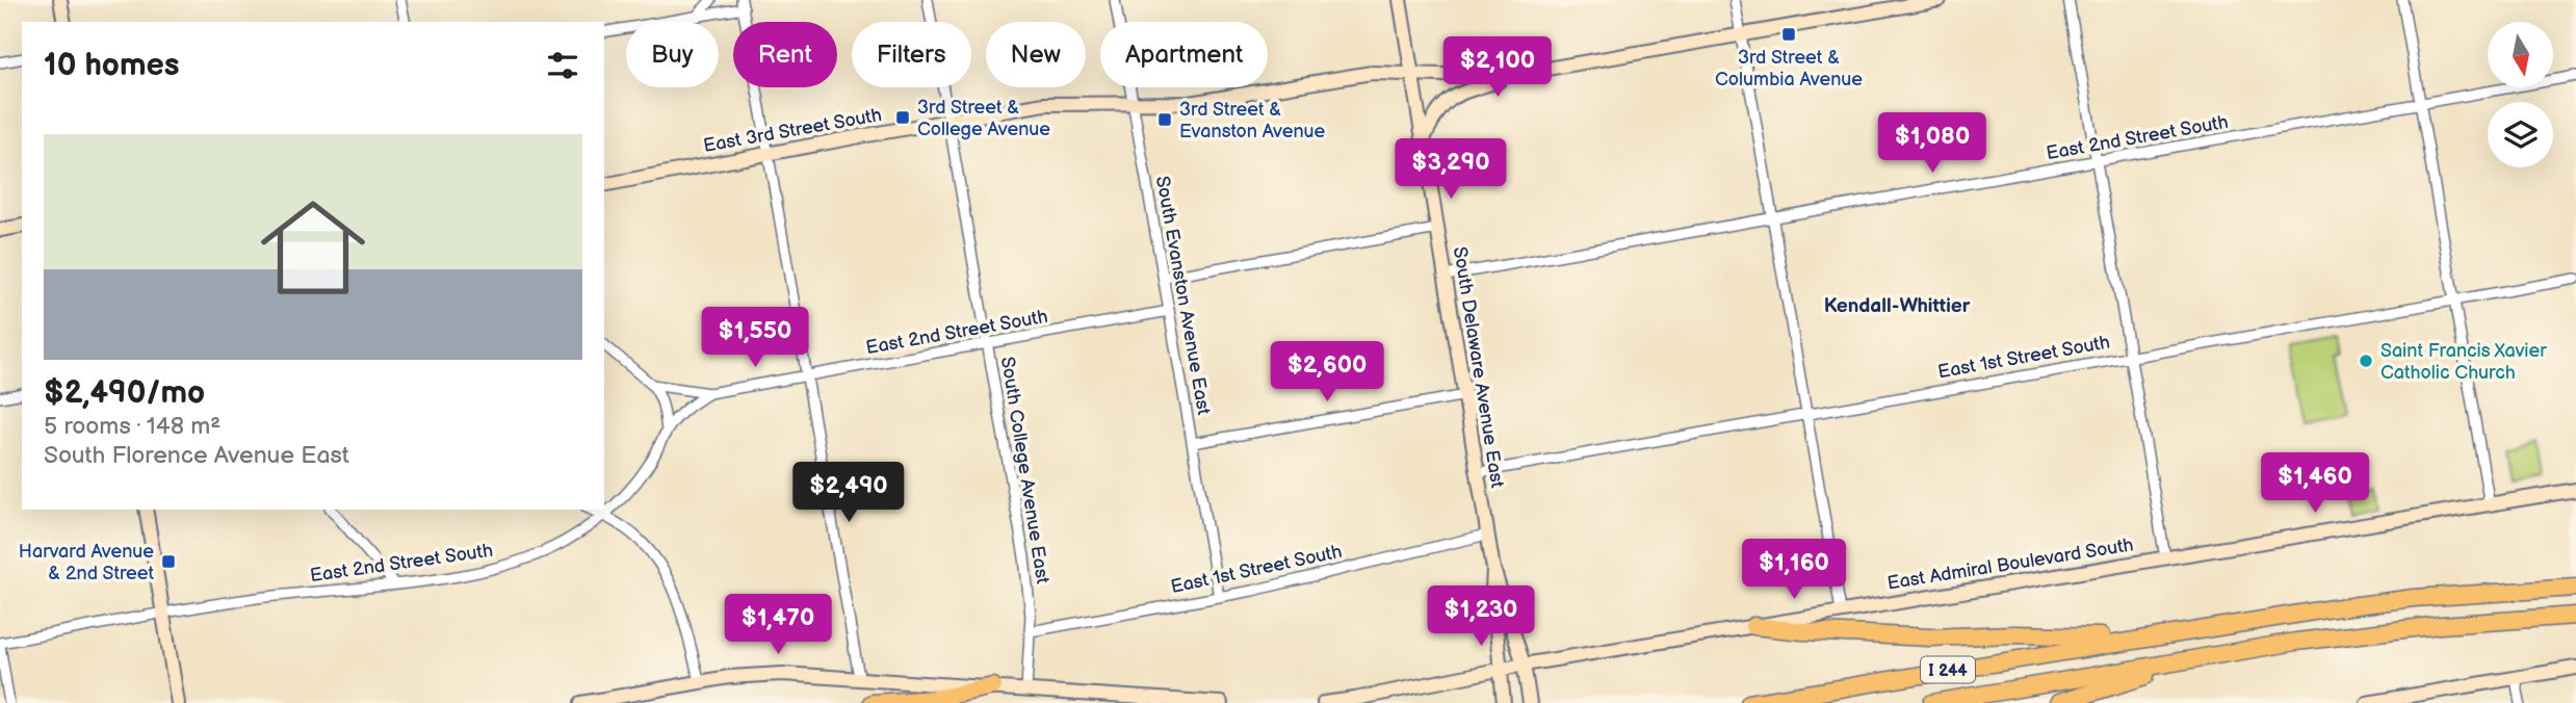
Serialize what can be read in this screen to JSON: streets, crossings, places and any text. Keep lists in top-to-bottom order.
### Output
{
  "streets": {
    "highway": ["I 244"],
    "street": [
      "East 3rd Street South",
      "East 2nd Street South",
      "South Evanston Avenue East",
      "East 1st Street South",
      "South Delaware Avenue East",
      "South College Avenue East",
      "East Admiral Boulevard South"
    ]
  },
  "crossings": [
    ["East 3rd Street South", "South Evanston Avenue East"],
    ["East 3rd Street South", "South Delaware Avenue East"],
    ["East 3rd Street South", "South College Avenue East"],
    ["East 2nd Street South", "South Evanston Avenue East"],
    ["East 2nd Street South", "South Delaware Avenue East"],
    ["East 2nd Street South", "South College Avenue East"],
    ["South Evanston Avenue East", "East 1st Street South"],
    ["East 1st Street South", "South Delaware Avenue East"],
    ["East 1st Street South", "South College Avenue East"],
    ["South Delaware Avenue East", "East Admiral Boulevard South"]
  ],
  "districts": ["Kendall-Whittier"],
  "places": {
    "transit": [
      "3rd Street & Columbia Avenue",
      "3rd Street & College Avenue",
      "3rd Street & Evanston Avenue",
      "Harvard Avenue & 2nd Street"
    ],
    "other": ["Saint Francis Xavier Catholic Church"]
  },
  "north": "bottom",
  "page": {
    "chip": [
      "Buy",
      "Rent",
      "Filters",
      "New",
      "Apartment"
    ],
    "heading": "10 homes",
    "price": [
      "$2,100",
      "$1,080",
      "$3,290",
      "$1,550",
      "$2,600",
      "$1,460",
      "$2,490",
      "$1,160",
      "$1,230",
      "$1,470"
    ],
    "list": [
      {
        "name": "$2,490/mo",
        "note": "5 rooms · 148 m² · South Florence Avenue East"
      }
    ]
  }
}
